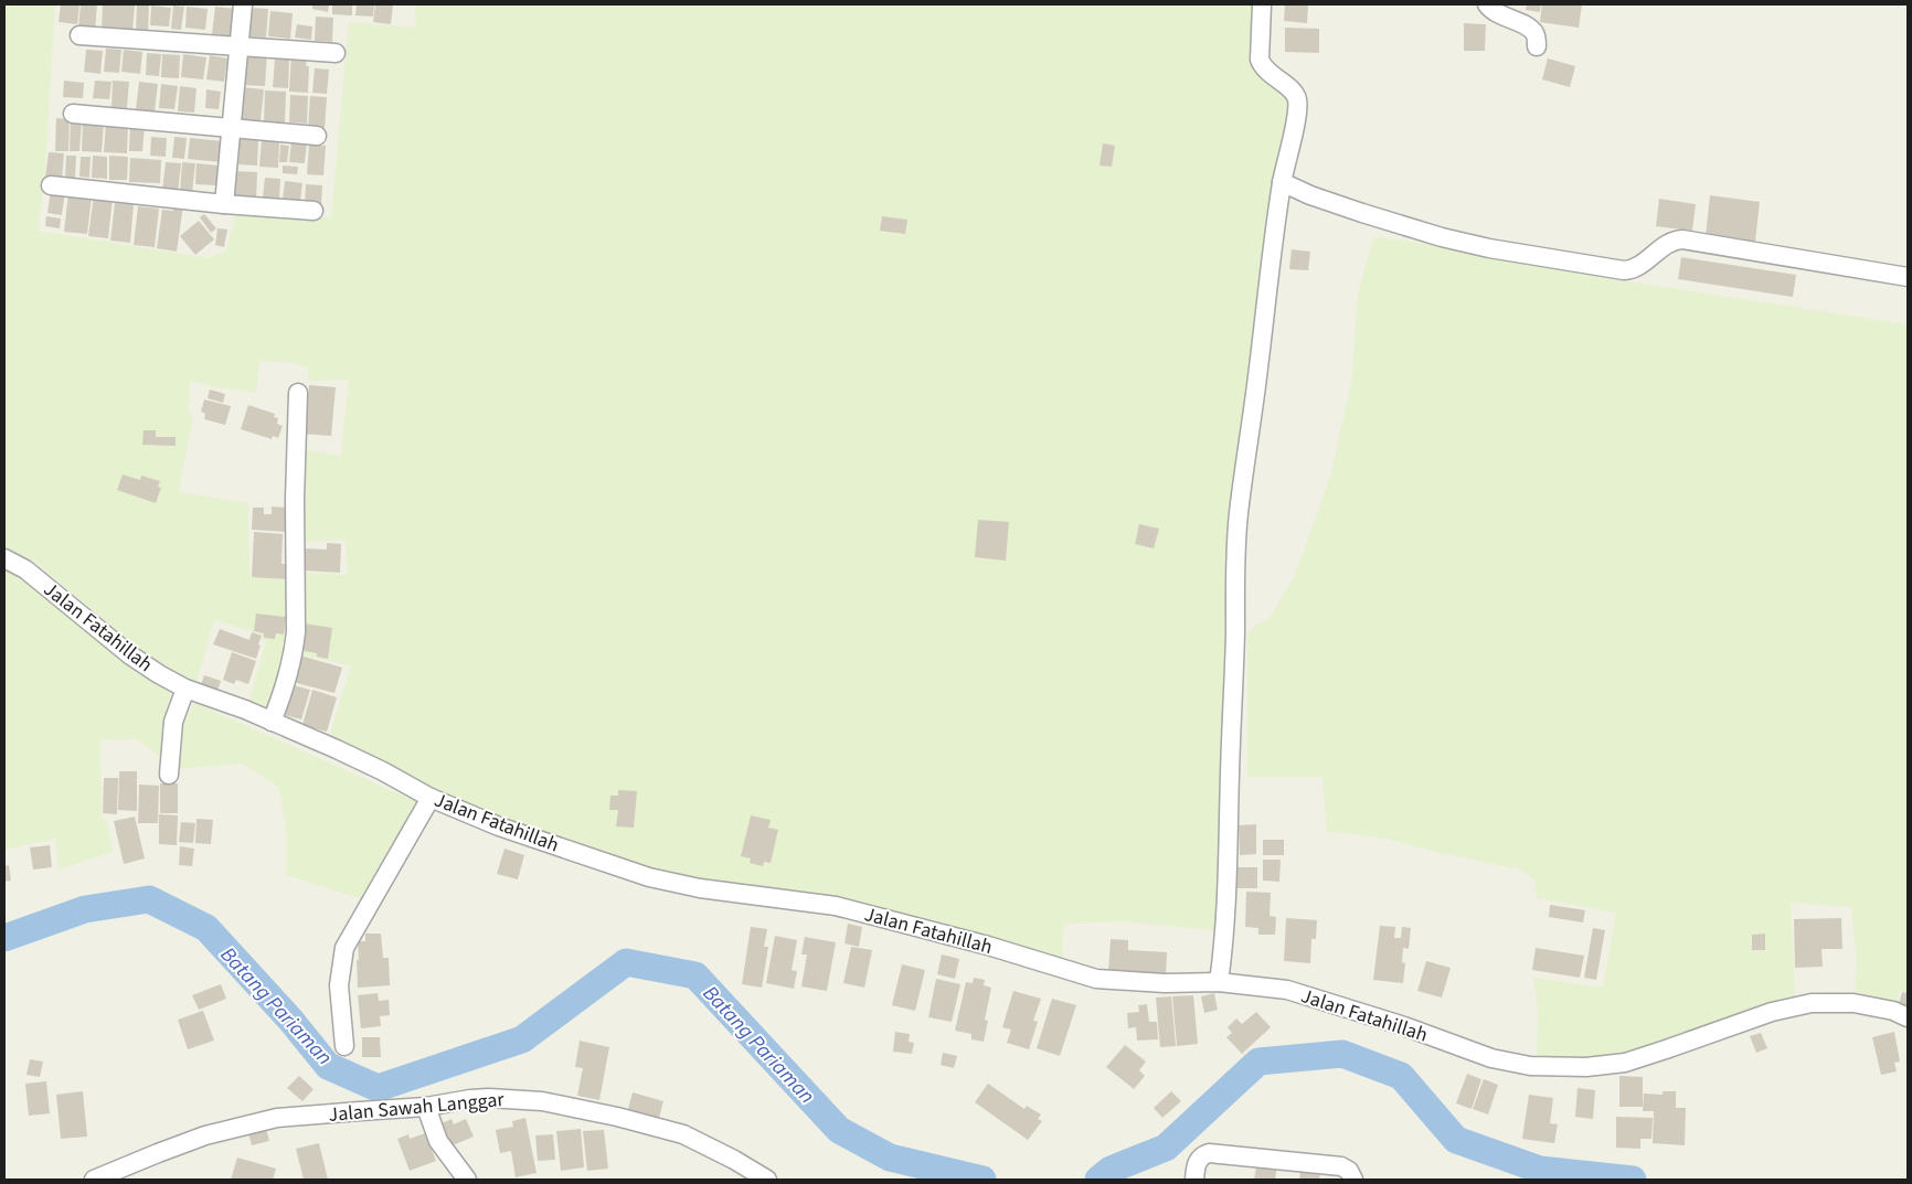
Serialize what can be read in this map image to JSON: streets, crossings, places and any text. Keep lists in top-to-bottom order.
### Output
{
  "streets": {
    "street": ["Jalan Fatahillah", "Jalan Sawah Langgar"]
  },
  "water": ["Batang Pariaman"]
}
